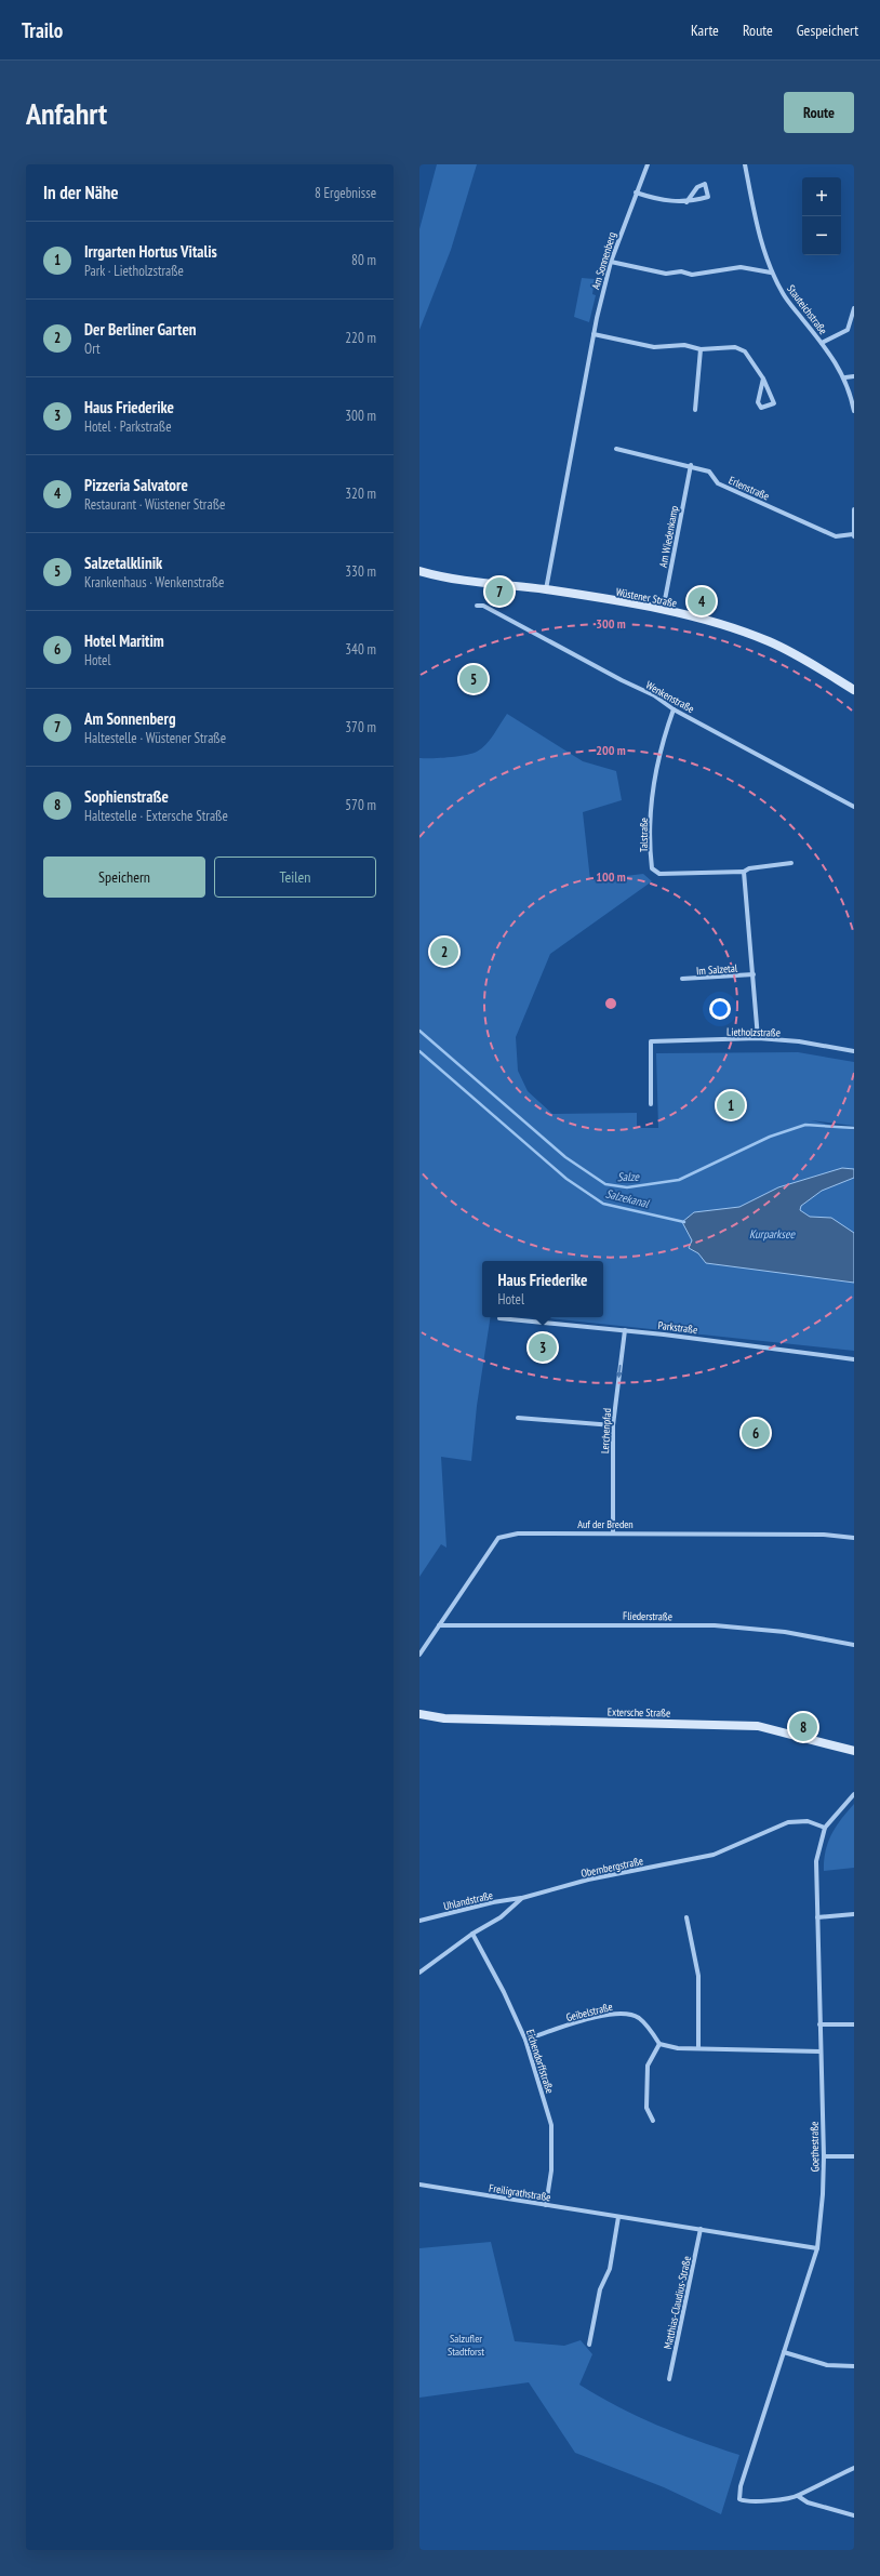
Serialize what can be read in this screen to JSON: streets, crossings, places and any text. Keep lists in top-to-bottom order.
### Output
{
  "streets": {
    "main road": ["Wüstener Straße", "Extersche Straße"],
    "street": [
      "Am Sonnenberg",
      "Stauteichstraße",
      "Erlenstraße",
      "Am Wiedenkamp",
      "Wenkenstraße",
      "Talstraße",
      "Im Salzetal",
      "Lietholzstraße",
      "Parkstraße",
      "Lerchenpfad",
      "Auf der Breden",
      "Fliederstraße",
      "Obernbergstraße",
      "Uhlandstraße",
      "Geibelstraße",
      "Eichendorffstraße",
      "Goethestraße",
      "Freiligrathstraße",
      "Matthias-Claudius-Straße"
    ]
  },
  "crossings": [
    ["Am Sonnenberg", "Wüstener Straße"],
    ["Erlenstraße", "Am Wiedenkamp"],
    ["Am Wiedenkamp", "Wüstener Straße"],
    ["Wenkenstraße", "Talstraße"],
    ["Parkstraße", "Lerchenpfad"],
    ["Lerchenpfad", "Auf der Breden"],
    ["Auf der Breden", "Fliederstraße"],
    ["Obernbergstraße", "Uhlandstraße"],
    ["Obernbergstraße", "Eichendorffstraße"],
    ["Obernbergstraße", "Goethestraße"],
    ["Geibelstraße", "Eichendorffstraße"],
    ["Eichendorffstraße", "Freiligrathstraße"],
    ["Goethestraße", "Freiligrathstraße"],
    ["Freiligrathstraße", "Matthias-Claudius-Straße"]
  ],
  "one_way": ["Lerchenpfad"],
  "water": ["Salze", "Salzekanal", "Kurparksee"],
  "parks": ["Salzufler Stadtforst"],
  "page": {
    "header": "Trailo",
    "nav": ["Karte", "Route", "Gespeichert"],
    "buttons": [
      "Route",
      ["Speichern", "Teilen"]
    ],
    "title": "Anfahrt",
    "heading": ["In der Nähe", "8 Ergebnisse"],
    "map_buttons": ["+", "−"],
    "list": [
      {
        "mark": "1",
        "name": "Irrgarten Hortus Vitalis",
        "note": "Park · Lietholzstraße",
        "value": "80 m"
      },
      {
        "mark": "2",
        "name": "Der Berliner Garten",
        "note": "Ort",
        "value": "220 m"
      },
      {
        "mark": "3",
        "name": "Haus Friederike",
        "note": "Hotel · Parkstraße",
        "value": "300 m"
      },
      {
        "mark": "4",
        "name": "Pizzeria Salvatore",
        "note": "Restaurant · Wüstener Straße",
        "value": "320 m"
      },
      {
        "mark": "5",
        "name": "Salzetalklinik",
        "note": "Krankenhaus · Wenkenstraße",
        "value": "330 m"
      },
      {
        "mark": "6",
        "name": "Hotel Maritim",
        "note": "Hotel",
        "value": "340 m"
      },
      {
        "mark": "7",
        "name": "Am Sonnenberg",
        "note": "Haltestelle · Wüstener Straße",
        "value": "370 m"
      },
      {
        "mark": "8",
        "name": "Sophienstraße",
        "note": "Haltestelle · Extersche Straße",
        "value": "570 m"
      }
    ],
    "pins": [
      "7",
      "4",
      "5",
      "2",
      "1",
      "3",
      "6",
      "8"
    ],
    "popup": ["Haus Friederike", "Hotel"]
  },
  "rings": ["300 m", "200 m", "100 m"]
}
